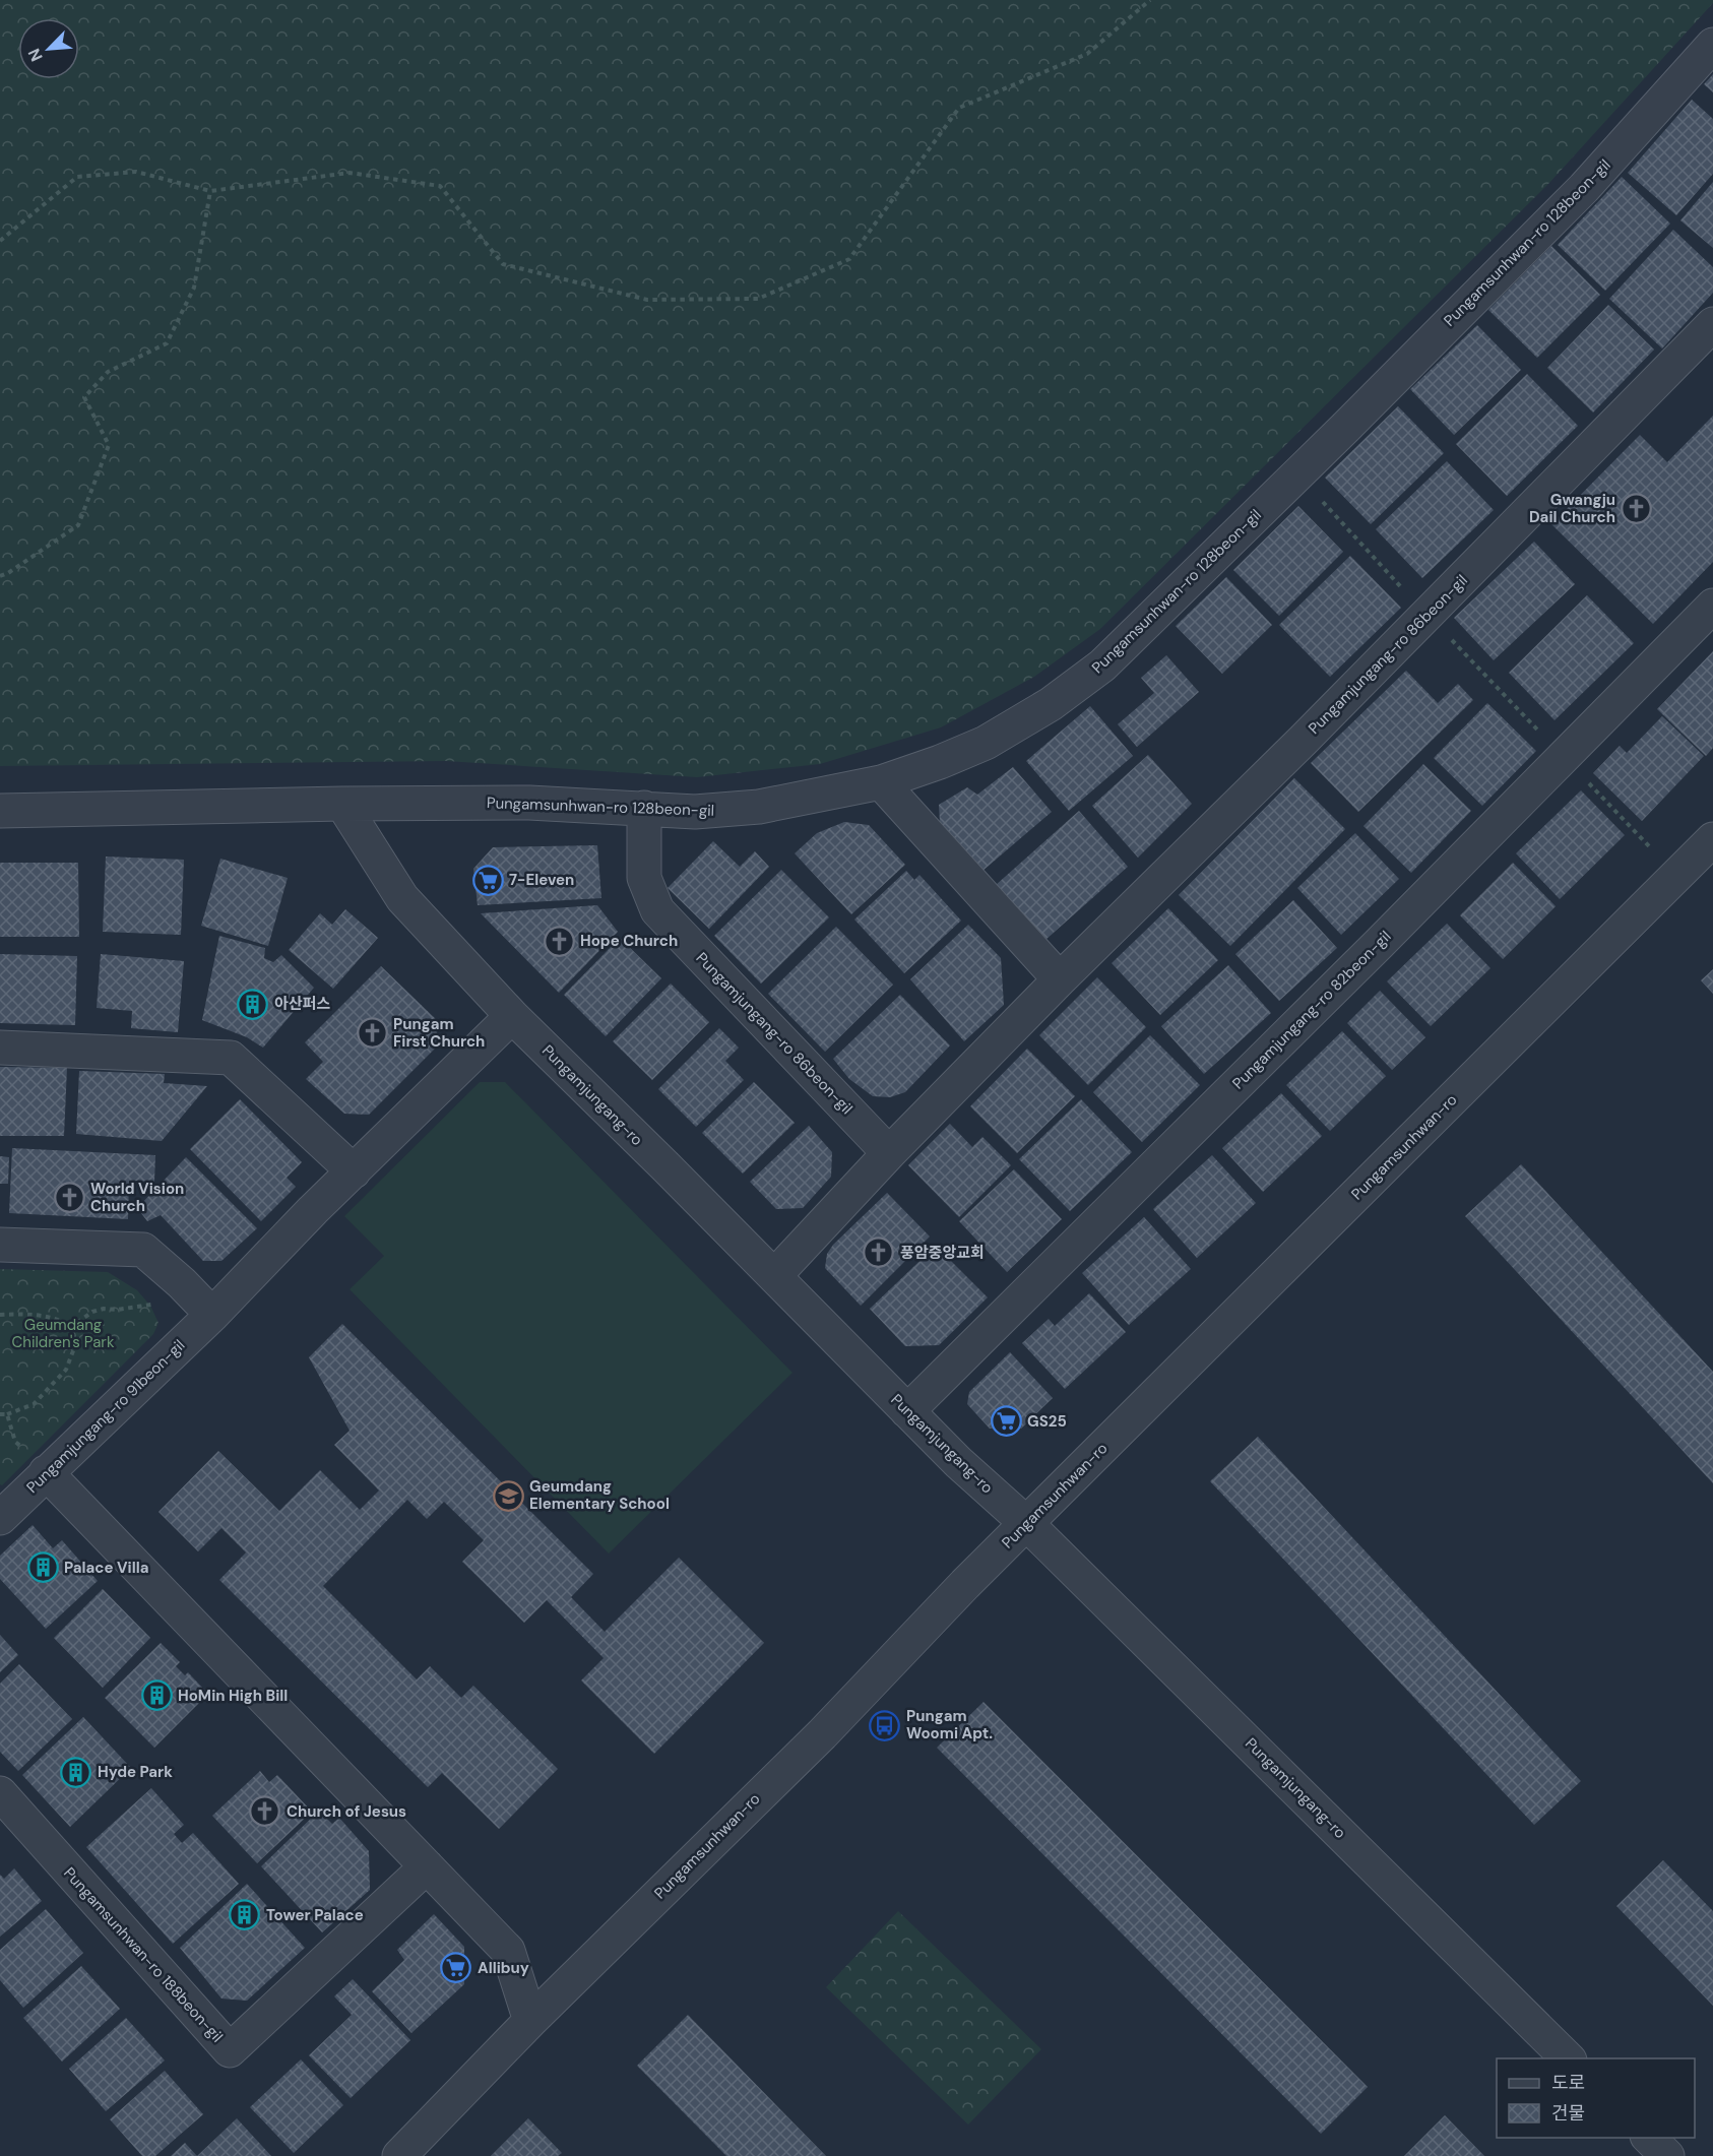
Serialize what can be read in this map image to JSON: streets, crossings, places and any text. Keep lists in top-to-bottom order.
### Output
{
  "streets": {
    "street": [
      "Pungamsunhwan-ro 128beon-gil",
      "Pungamjungang-ro 86beon-gil",
      "Pungamjungang-ro 82beon-gil",
      "Pungamjungang-ro",
      "Pungamsunhwan-ro",
      "Pungamjungang-ro 91beon-gil",
      "Pungamsunhwan-ro 188beon-gil"
    ]
  },
  "crossings": [
    ["Pungamsunhwan-ro 128beon-gil", "Pungamjungang-ro 86beon-gil"],
    ["Pungamsunhwan-ro 128beon-gil", "Pungamjungang-ro"],
    ["Pungamjungang-ro 86beon-gil", "Pungamjungang-ro"],
    ["Pungamjungang-ro 82beon-gil", "Pungamjungang-ro"],
    ["Pungamjungang-ro", "Pungamsunhwan-ro"],
    ["Pungamjungang-ro", "Pungamjungang-ro 91beon-gil"]
  ],
  "parks": ["Geumdang Children's Park"],
  "places": {
    "church": [
      "Gwangju Dail Church",
      "Hope Church",
      "Pungam First Church",
      "World Vision Church",
      "풍암중앙교회",
      "Church of Jesus"
    ],
    "supermarket": ["7-Eleven", "GS25", "Allibuy"],
    "building": [
      "아산퍼스",
      "Palace Villa",
      "HoMin High Bill",
      "Hyde Park",
      "Tower Palace"
    ],
    "school or university": ["Geumdang Elementary School"],
    "bus stop": ["Pungam Woomi Apt."]
  },
  "legend": ["도로", "건물"],
  "north": "bottom left"
}
